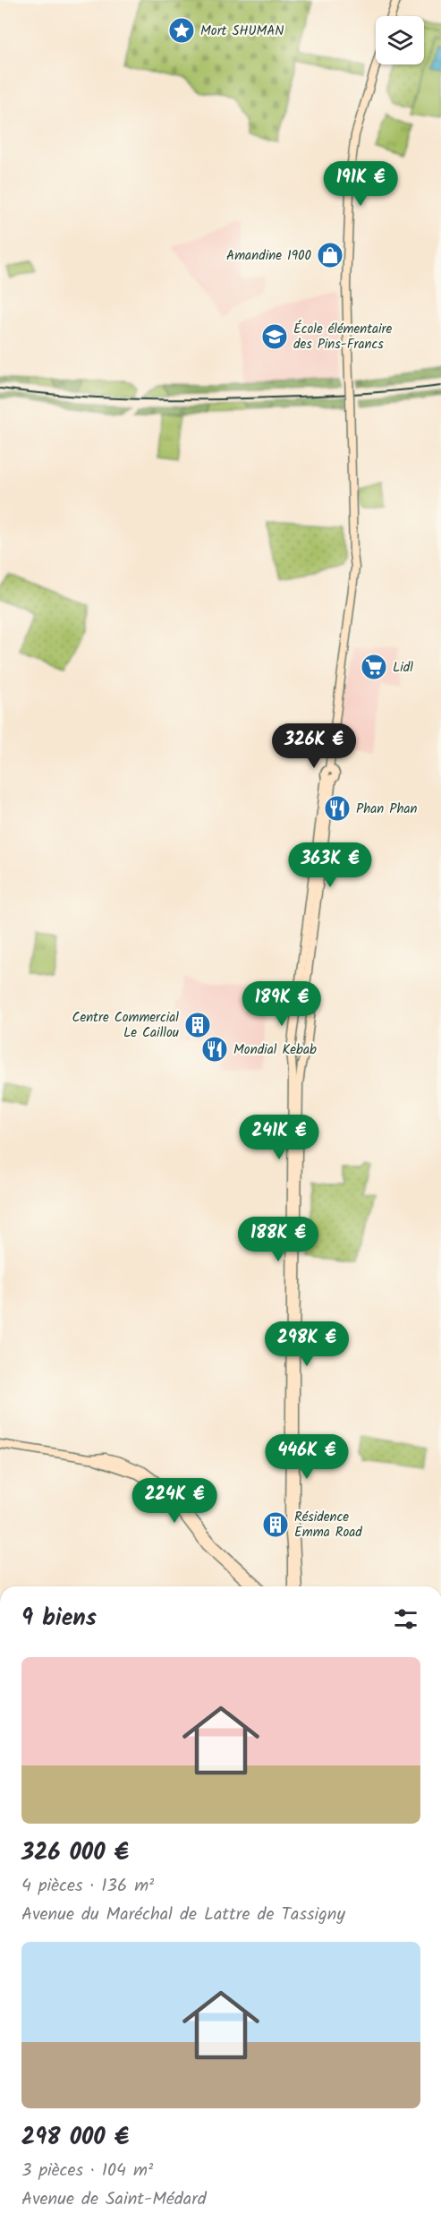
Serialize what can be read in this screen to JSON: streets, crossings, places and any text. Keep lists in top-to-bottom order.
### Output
{
  "places": {
    "place": ["Mort SHUMAN"],
    "shop": ["Amandine 1900"],
    "school or university": ["École élémentaire des Pins-Francs"],
    "supermarket": ["Lidl"],
    "restaurant": ["Phan Phan", "Mondial Kebab"],
    "building": ["Centre Commercial Le Caillou", "Résidence Emma Road"]
  },
  "page": {
    "price": [
      "191K €",
      "326K €",
      "363K €",
      "189K €",
      "241K €",
      "188K €",
      "298K €",
      "446K €",
      "224K €"
    ],
    "heading": "9 biens",
    "list": [
      {
        "name": "326 000 €",
        "note": "4 pièces · 136 m² · Avenue du Maréchal de Lattre de Tassigny"
      },
      {
        "name": "298 000 €",
        "note": "3 pièces · 104 m² · Avenue de Saint-Médard"
      }
    ]
  }
}
